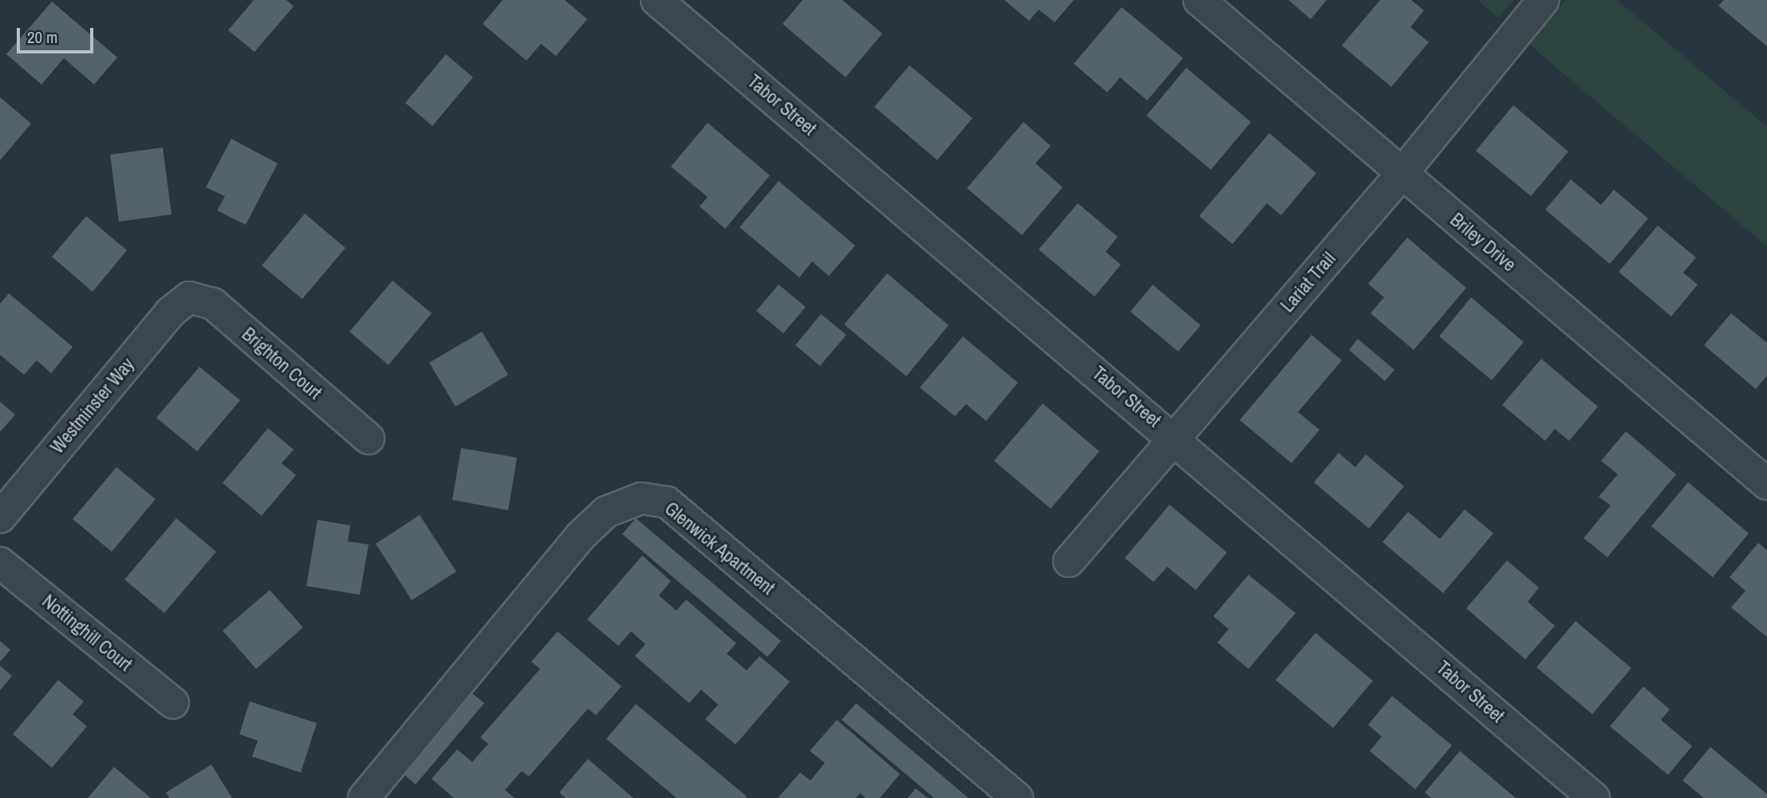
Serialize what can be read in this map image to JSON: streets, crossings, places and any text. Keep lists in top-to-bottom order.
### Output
{
  "streets": {
    "street": [
      "Tabor Street",
      "Briley Drive",
      "Lariat Trail",
      "Brighton Court",
      "Westminster Way",
      "Glenwick Apartment",
      "Nottinghill Court"
    ]
  },
  "crossings": [
    ["Tabor Street", "Lariat Trail"],
    ["Briley Drive", "Lariat Trail"],
    ["Brighton Court", "Westminster Way"]
  ],
  "scale_bar": "20 m"
}
